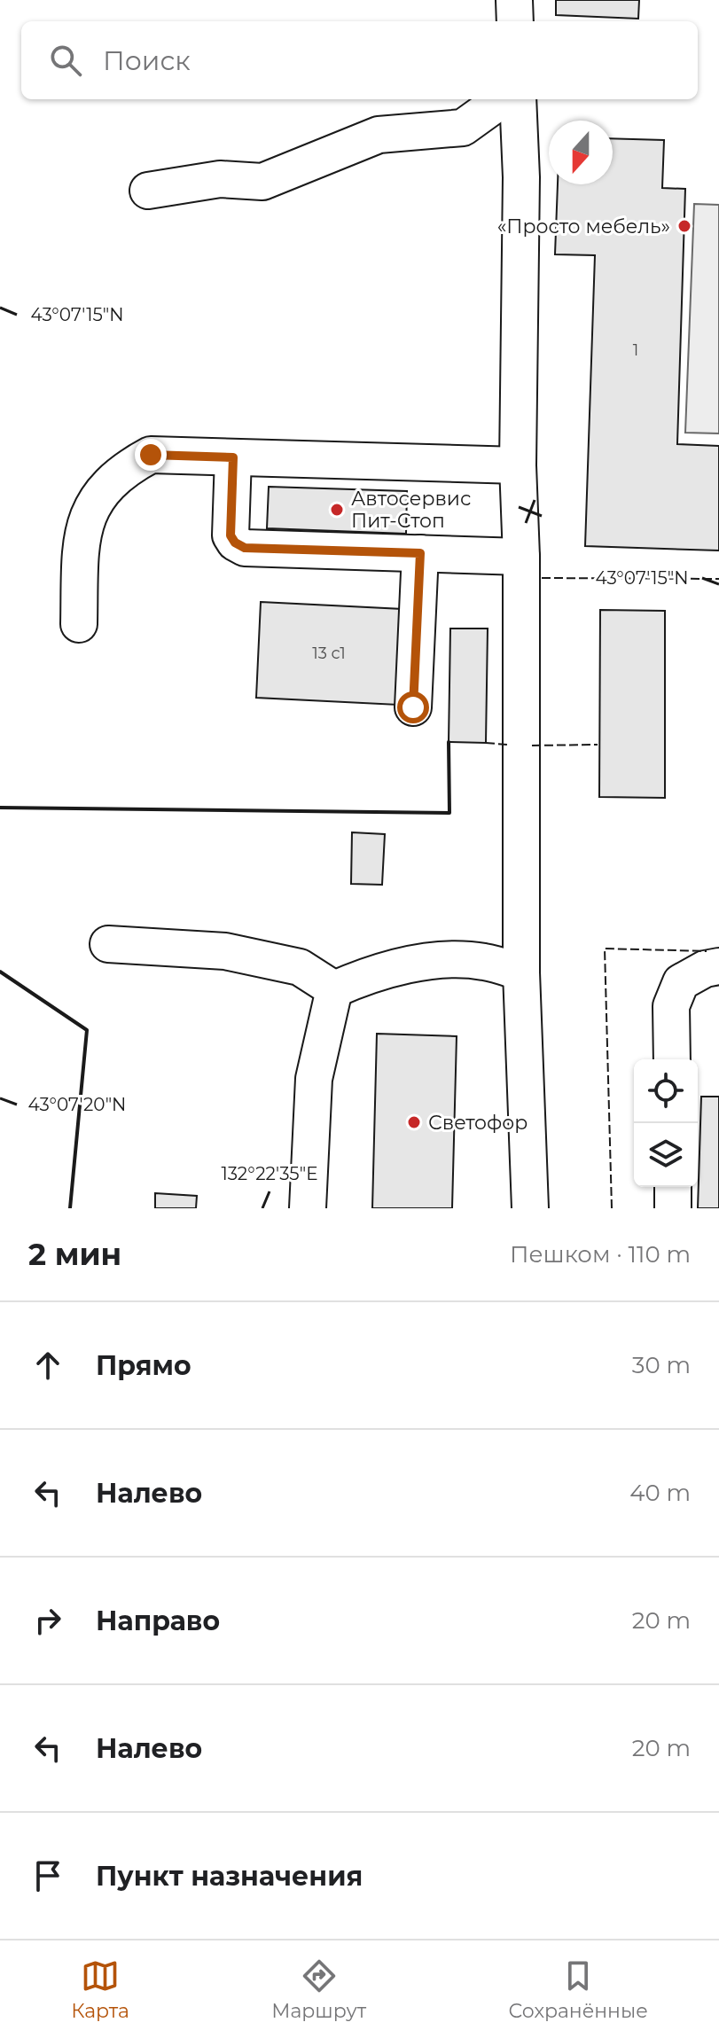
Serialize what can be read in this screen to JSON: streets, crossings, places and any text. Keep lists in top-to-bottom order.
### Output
{
  "places": ["«Просто мебель»", "Автосервис Пит-Стоп", "Светофор"],
  "house_numbers": ["1", "13 с1"],
  "north": "bottom",
  "page": {
    "search": "Поиск",
    "heading": ["2 мин", "Пешком · 110 m"],
    "list": [
      ["Прямо", "30 m"],
      ["Налево", "40 m"],
      ["Направо", "20 m"],
      ["Налево", "20 m"],
      "Пункт назначения"
    ],
    "nav": ["Карта", "Маршрут", "Сохранённые"]
  },
  "coordinates": ["43°07'15\"N", "43°07'20\"N", "132°22'35\"E"]
}
